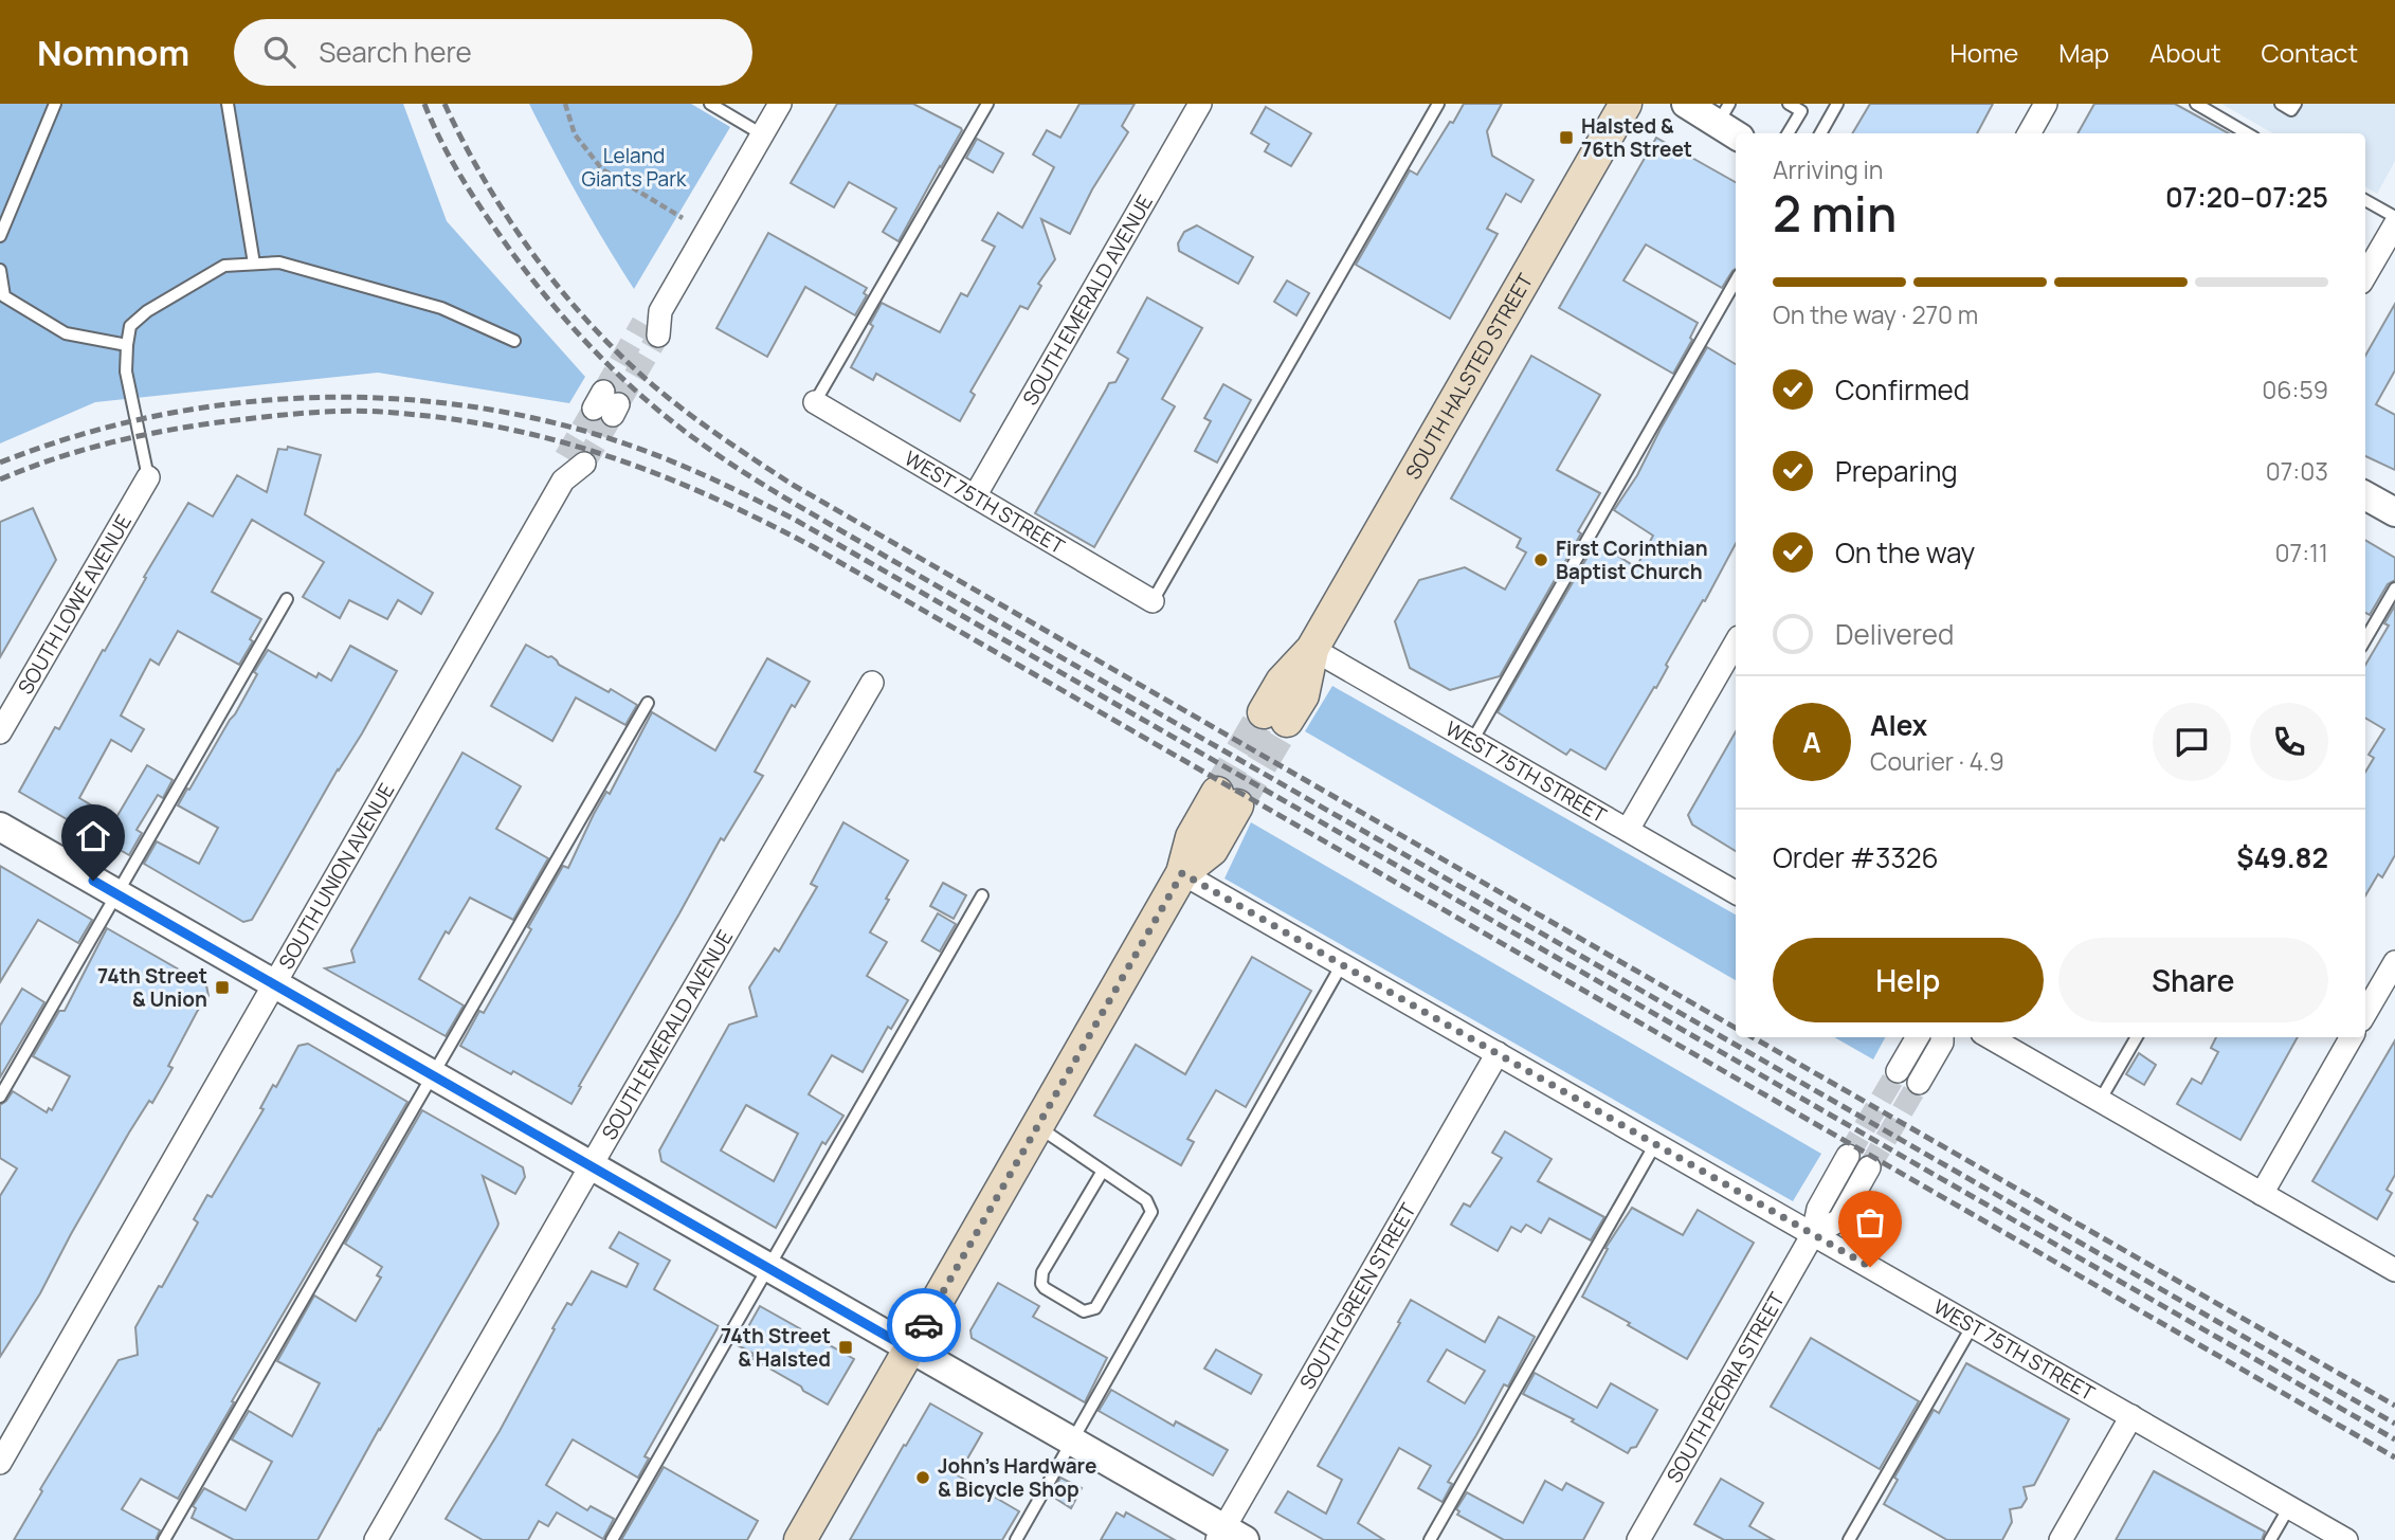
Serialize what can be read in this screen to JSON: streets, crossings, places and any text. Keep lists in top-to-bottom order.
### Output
{
  "streets": {
    "main road": ["SOUTH HALSTED STREET"],
    "street": [
      "SOUTH EMERALD AVENUE",
      "WEST 75TH STREET",
      "SOUTH LOWE AVENUE",
      "SOUTH UNION AVENUE",
      "SOUTH GREEN STREET",
      "SOUTH PEORIA STREET"
    ]
  },
  "crossings": [
    ["SOUTH EMERALD AVENUE", "WEST 75TH STREET"],
    ["SOUTH HALSTED STREET", "WEST 75TH STREET"],
    ["WEST 75TH STREET", "SOUTH GREEN STREET"],
    ["WEST 75TH STREET", "SOUTH PEORIA STREET"]
  ],
  "parks": ["Leland Giants Park"],
  "places": {
    "transit": ["Halsted & 76th Street", "74th Street & Union", "74th Street & Halsted"],
    "other": ["First Corinthian Baptist Church", "John's Hardware & Bicycle Shop"]
  },
  "page": {
    "header": "Nomnom",
    "search": "Search here",
    "nav": [
      "Home",
      "Map",
      "About",
      "Contact"
    ],
    "heading": ["2 min", "Arriving in", "07:20–07:25"],
    "panel": [
      "Alex",
      "Courier · 4.9",
      "Order #3326",
      "$49.82"
    ],
    "bar": "On the way · 270 m",
    "list": [
      ["Confirmed", "06:59"],
      ["Preparing", "07:03"],
      ["On the way", "07:11"],
      "Delivered"
    ],
    "round": "A",
    "buttons": ["Help", "Share"]
  }
}
